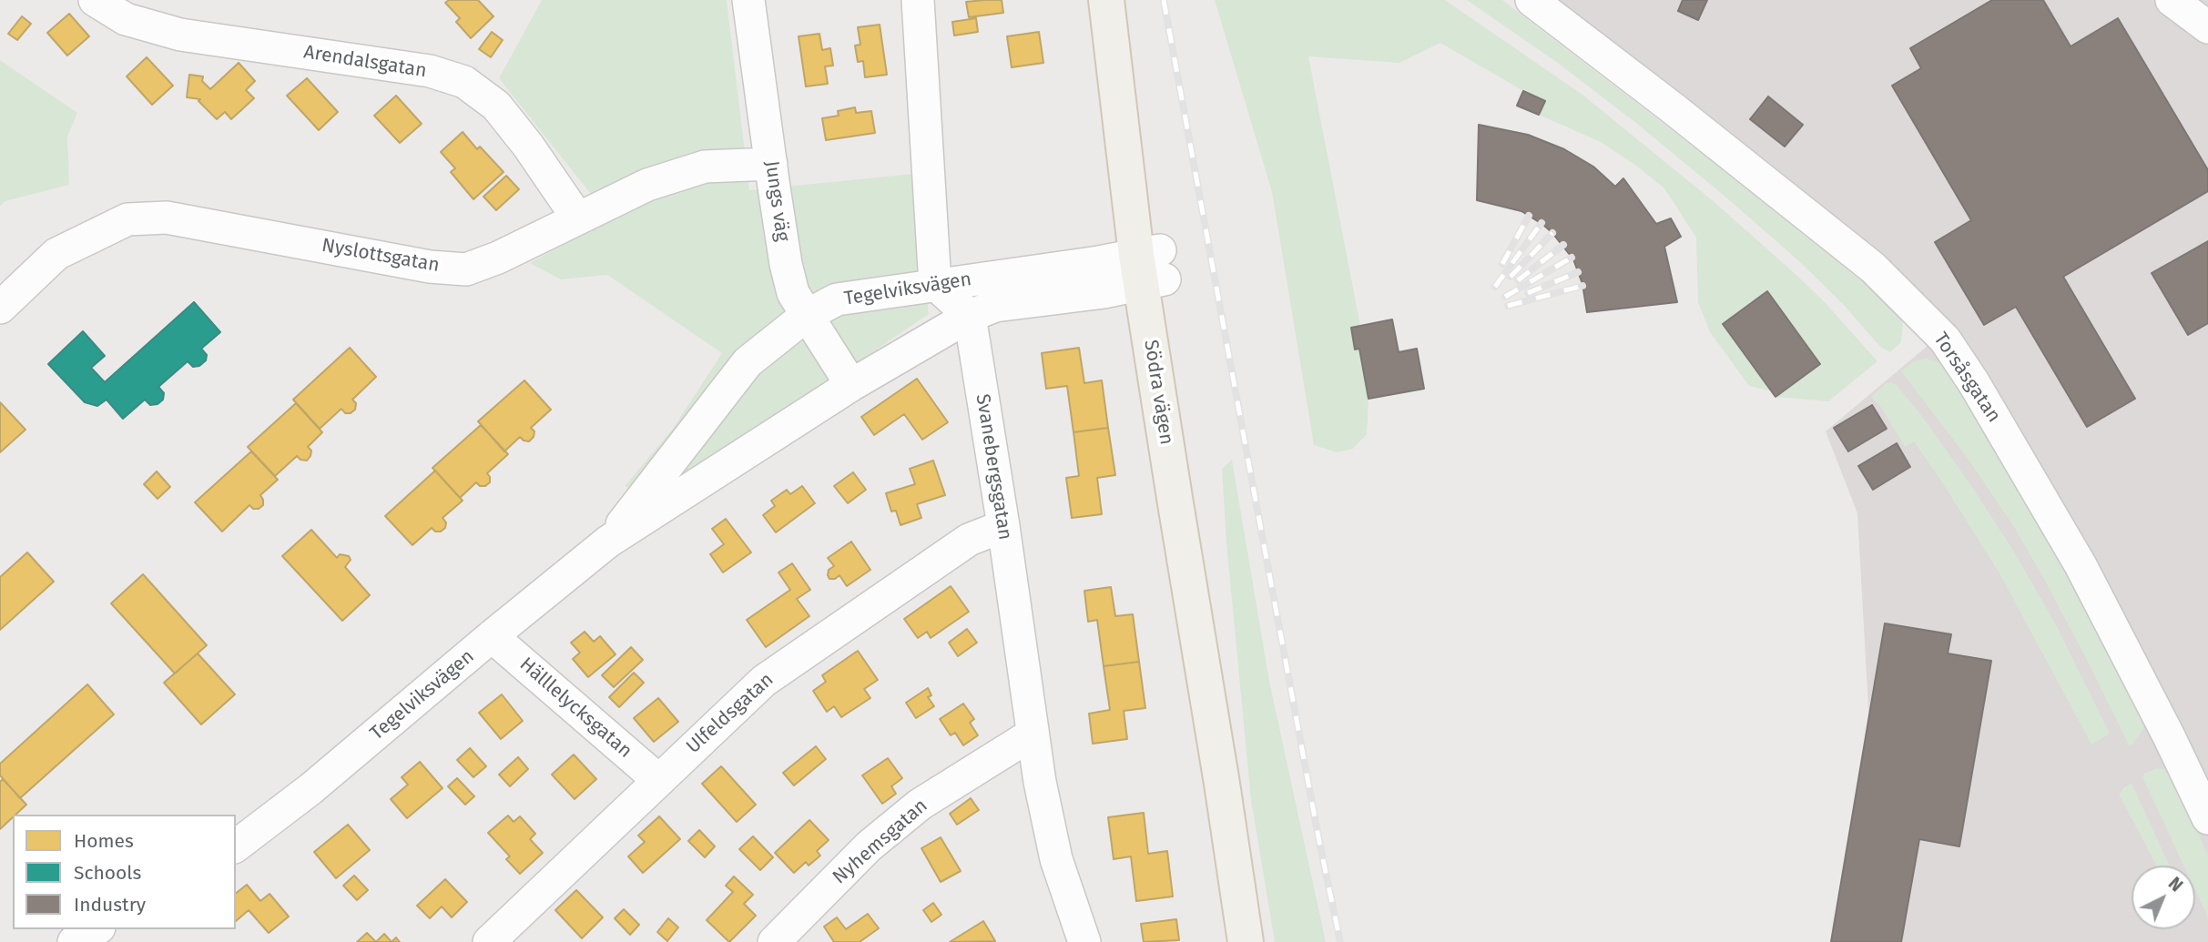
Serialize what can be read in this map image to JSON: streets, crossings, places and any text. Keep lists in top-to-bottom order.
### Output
{
  "streets": {
    "main road": ["Södra vägen"],
    "street": [
      "Arendalsgatan",
      "Jungs väg",
      "Nyslottsgatan",
      "Tegelviksvägen",
      "Torsåsgatan",
      "Svanebergsgatan",
      "Hälllelycksgatan",
      "Ulfeldsgatan",
      "Nyhemsgatan"
    ]
  },
  "crossings": [
    ["Arendalsgatan", "Nyslottsgatan"],
    ["Jungs väg", "Nyslottsgatan"],
    ["Jungs väg", "Tegelviksvägen"],
    ["Tegelviksvägen", "Södra vägen"],
    ["Tegelviksvägen", "Svanebergsgatan"],
    ["Tegelviksvägen", "Hälllelycksgatan"],
    ["Svanebergsgatan", "Ulfeldsgatan"],
    ["Svanebergsgatan", "Nyhemsgatan"],
    ["Hälllelycksgatan", "Ulfeldsgatan"]
  ],
  "legend": ["Homes", "Schools", "Industry"],
  "north": "top right"
}
